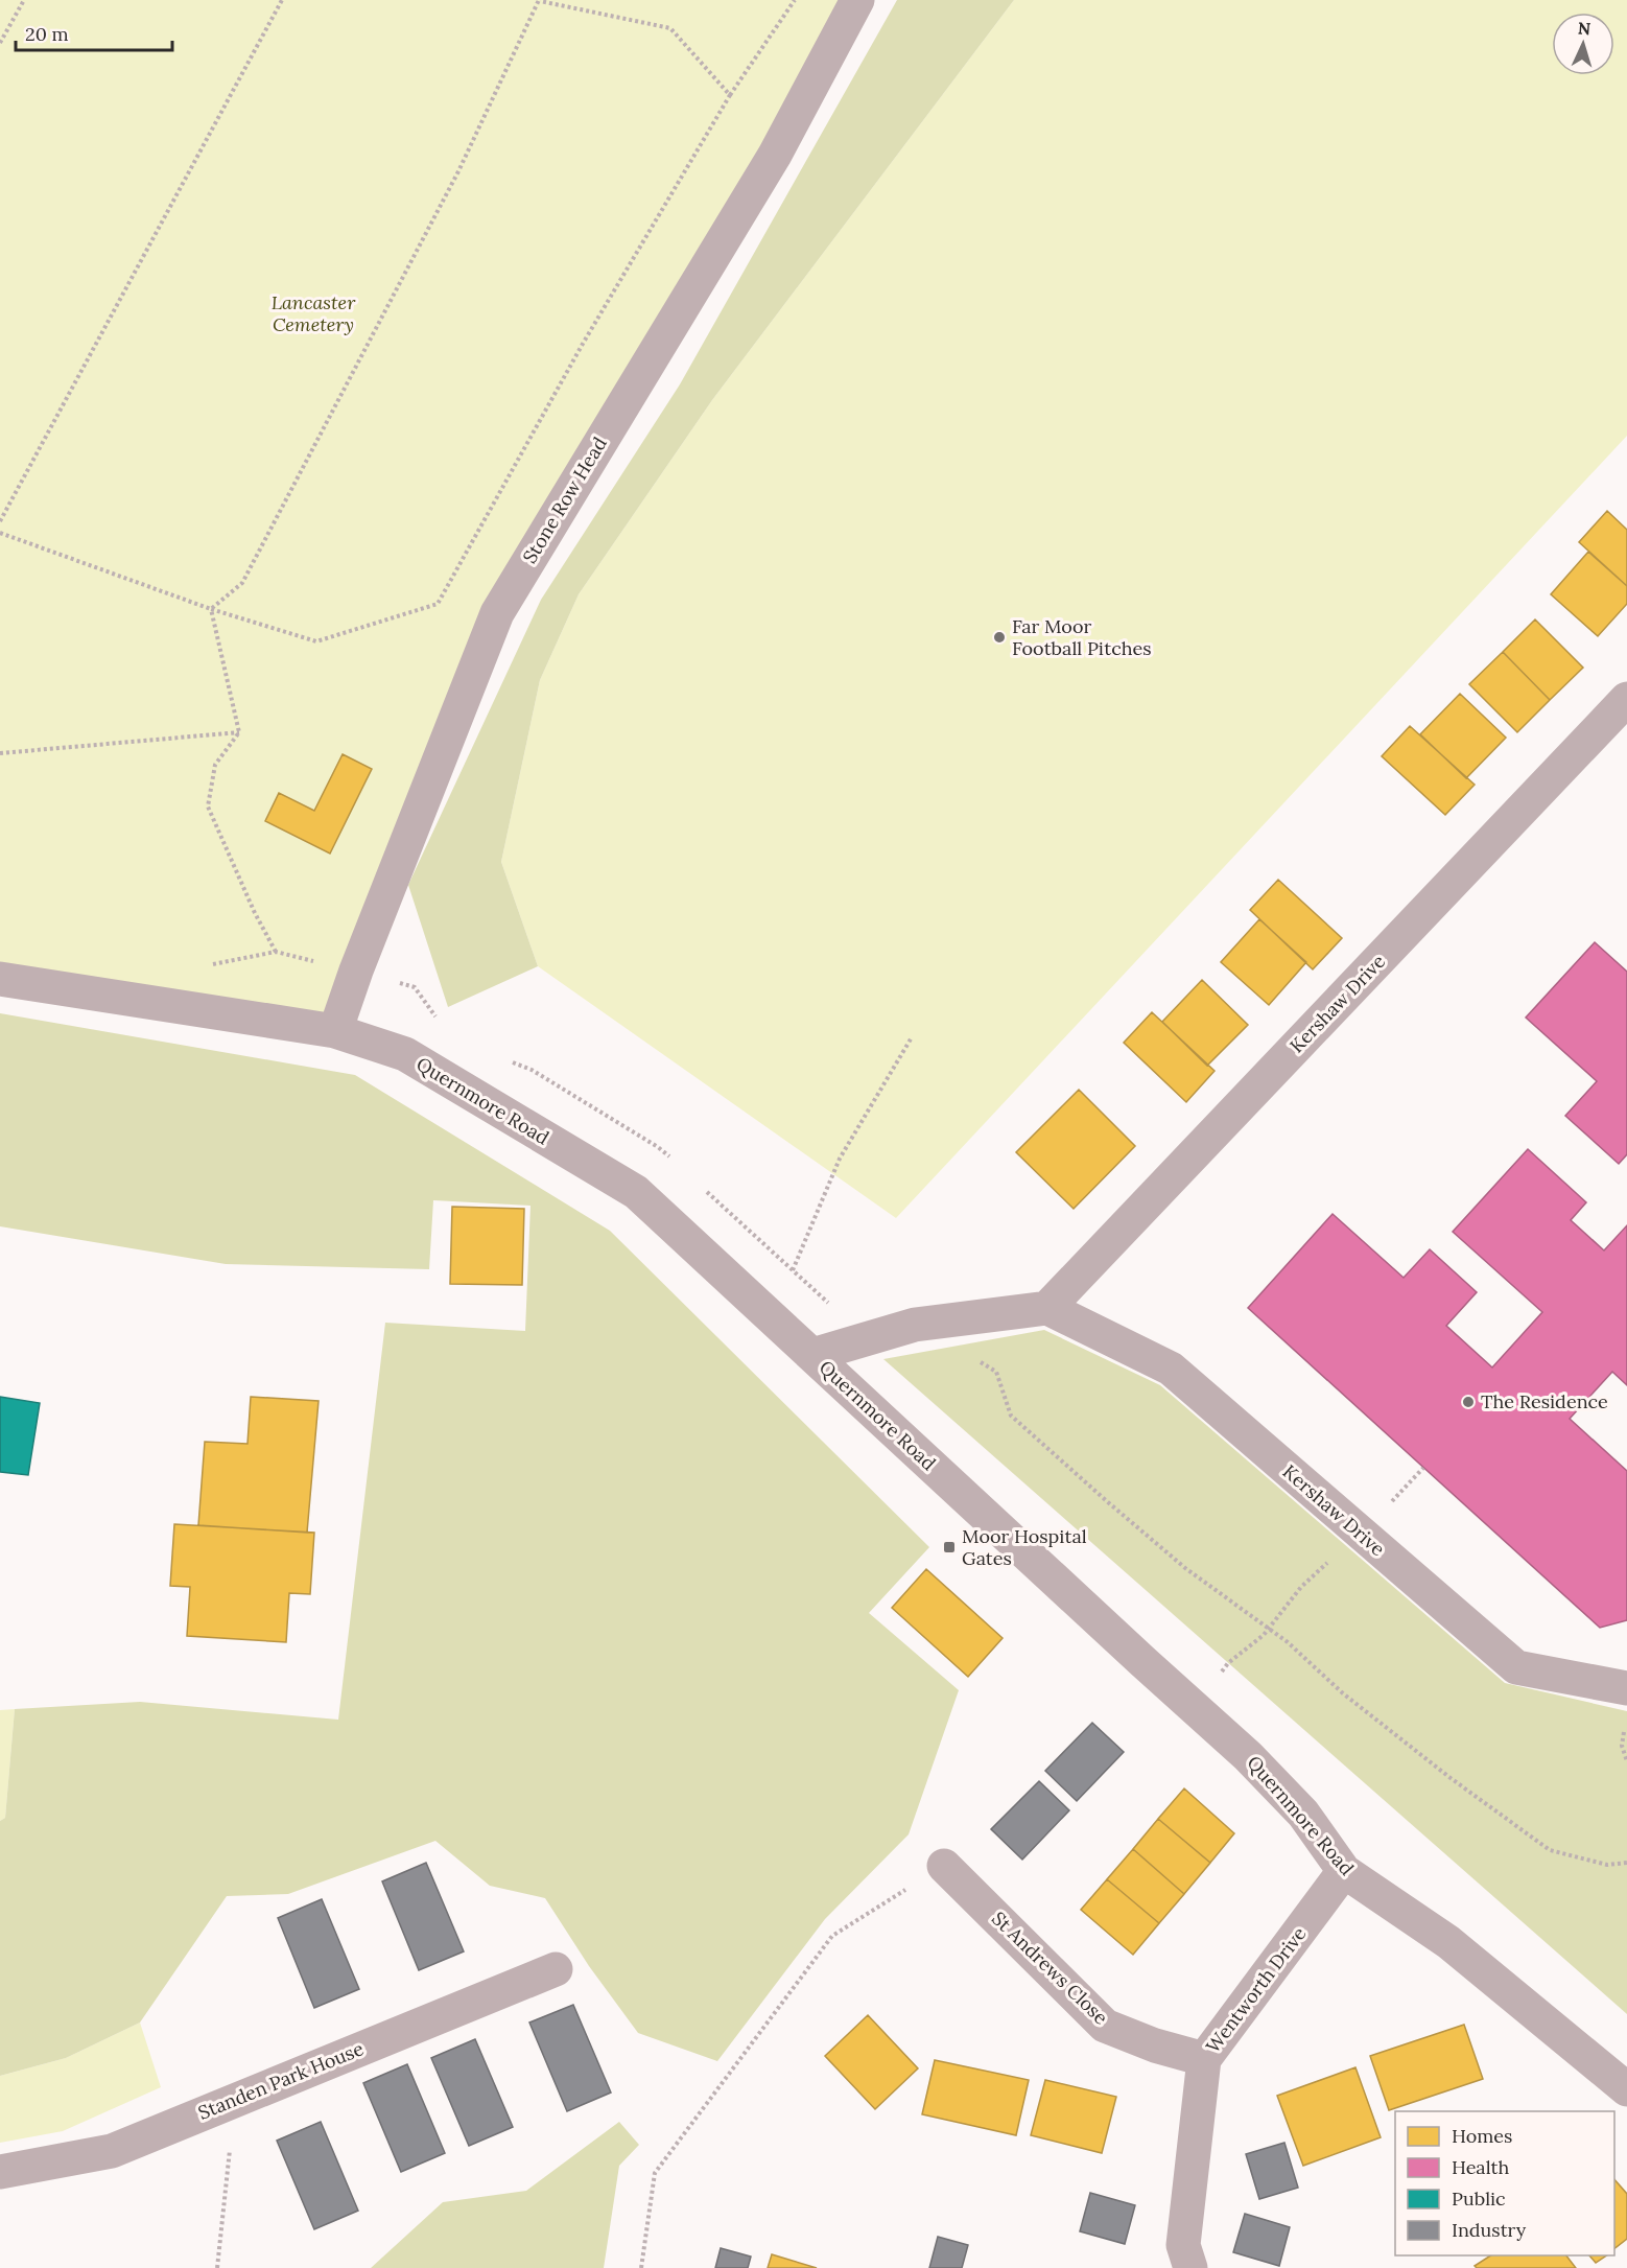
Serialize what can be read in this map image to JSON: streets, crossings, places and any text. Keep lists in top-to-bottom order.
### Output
{
  "streets": {
    "street": [
      "Stone Row Head",
      "Kershaw Drive",
      "Quernmore Road",
      "St Andrews Close",
      "Wentworth Drive",
      "Standen Park House"
    ]
  },
  "crossings": [
    ["Stone Row Head", "Quernmore Road"],
    ["Quernmore Road", "Wentworth Drive"],
    ["St Andrews Close", "Wentworth Drive"]
  ],
  "parks": ["Lancaster Cemetery"],
  "places": {
    "other": ["Far Moor Football Pitches", "The Residence"],
    "transit": ["Moor Hospital Gates"]
  },
  "legend": [
    "Homes",
    "Health",
    "Public",
    "Industry"
  ],
  "scale_bar": "20 m",
  "north": "top"
}
